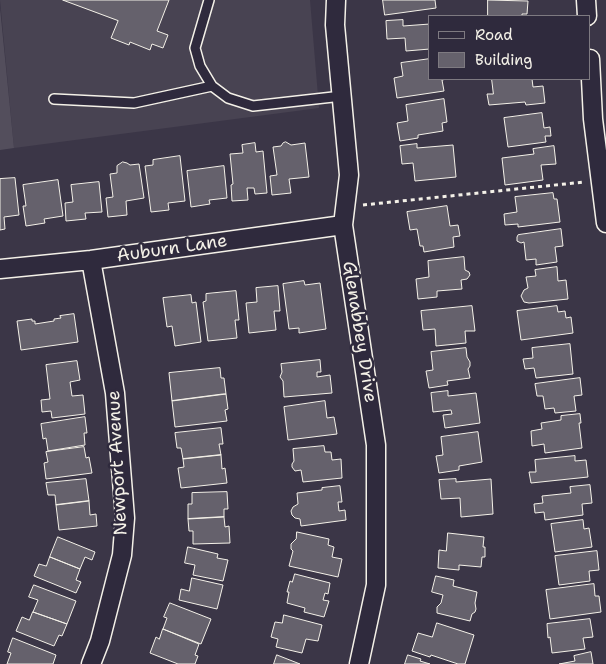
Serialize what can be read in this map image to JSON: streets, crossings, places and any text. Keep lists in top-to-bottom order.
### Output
{
  "streets": {
    "street": ["Auburn Lane", "Glenabbey Drive", "Newport Avenue"]
  },
  "crossings": [
    ["Auburn Lane", "Glenabbey Drive"],
    ["Auburn Lane", "Newport Avenue"]
  ],
  "legend": ["Road", "Building"]
}
